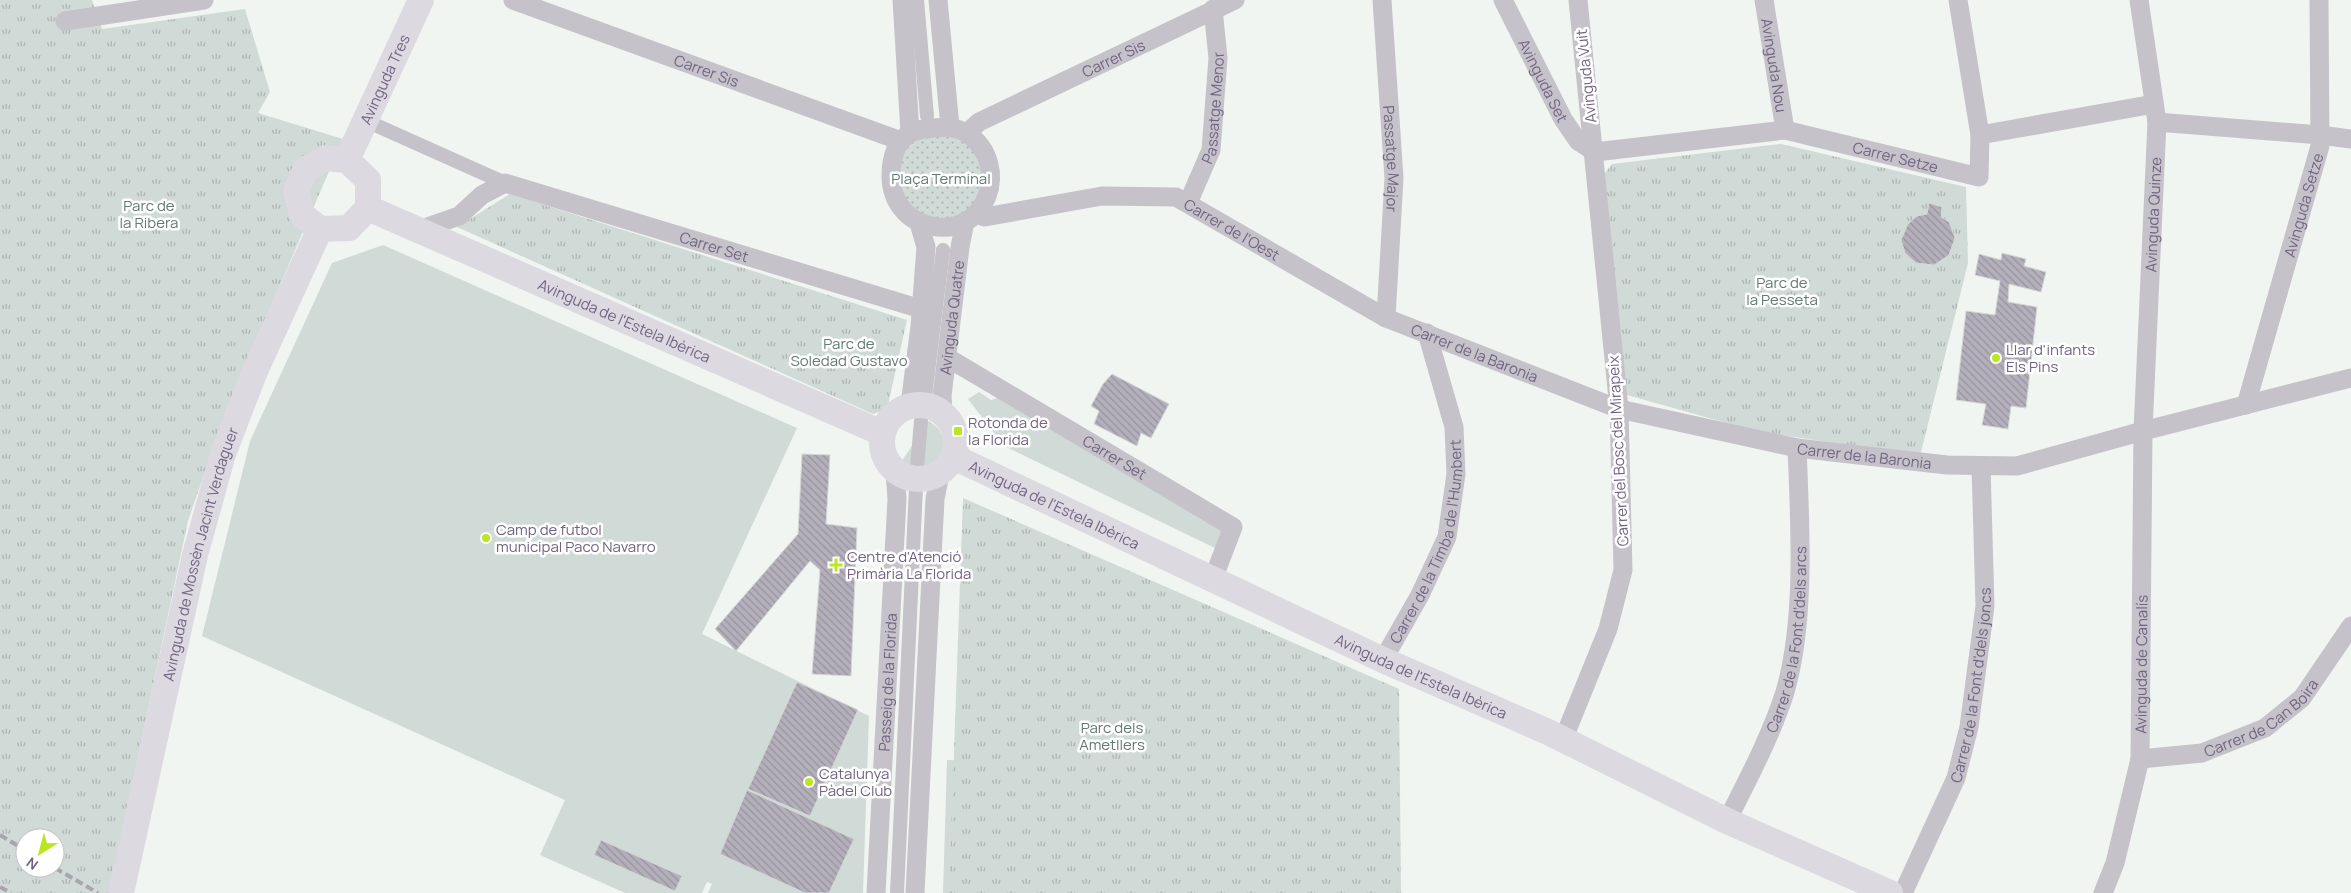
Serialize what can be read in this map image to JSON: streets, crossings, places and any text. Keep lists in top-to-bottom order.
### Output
{
  "streets": {
    "main road": ["Avinguda Tres", "Avinguda de l'Estela Ibèrica", "Avinguda de Mossèn Jacint Verdaguer"],
    "street": [
      "Carrer Sis",
      "Avinguda Nou",
      "Avinguda Vuit",
      "Avinguda Set",
      "Passatge Menor",
      "Carrer Setze",
      "Passatge Major",
      "Avinguda Setze",
      "Avinguda Quinze",
      "Carrer de l'Oest",
      "Carrer Set",
      "Avinguda Quatre",
      "Carrer de la Baronia",
      "Carrer del Bosc del Mirapeix",
      "Carrer de la Timba de l'Humbert",
      "Carrer de la Font d'dels arcs",
      "Avinguda de Canalís",
      "Passeig de la Florida",
      "Carrer de la Font d'dels joncs",
      "Carrer de Can Boira"
    ]
  },
  "crossings": [
    ["Carrer Sis", "Passatge Menor"],
    ["Carrer Sis", "Carrer de l'Oest"],
    ["Carrer Sis", "Avinguda Quatre"],
    ["Avinguda Nou", "Carrer Setze"],
    ["Avinguda Vuit", "Avinguda Set"],
    ["Avinguda Vuit", "Carrer Setze"],
    ["Avinguda Vuit", "Carrer del Bosc del Mirapeix"],
    ["Avinguda Tres", "Carrer Set"],
    ["Avinguda Tres", "Avinguda de l'Estela Ibèrica"],
    ["Avinguda Tres", "Avinguda de Mossèn Jacint Verdaguer"],
    ["Avinguda Set", "Carrer Setze"],
    ["Avinguda Set", "Carrer del Bosc del Mirapeix"],
    ["Passatge Menor", "Carrer de l'Oest"],
    ["Carrer Setze", "Carrer del Bosc del Mirapeix"],
    ["Passatge Major", "Carrer de l'Oest"],
    ["Passatge Major", "Carrer de la Baronia"],
    ["Avinguda Setze", "Carrer de la Baronia"],
    ["Avinguda Quinze", "Carrer de la Baronia"],
    ["Avinguda Quinze", "Avinguda de Canalís"],
    ["Carrer de l'Oest", "Avinguda Quatre"],
    ["Carrer de l'Oest", "Carrer de la Baronia"],
    ["Carrer Set", "Avinguda Quatre"],
    ["Carrer Set", "Avinguda de l'Estela Ibèrica"],
    ["Avinguda de l'Estela Ibèrica", "Carrer del Bosc del Mirapeix"],
    ["Avinguda de l'Estela Ibèrica", "Carrer de la Timba de l'Humbert"],
    ["Avinguda de l'Estela Ibèrica", "Avinguda de Mossèn Jacint Verdaguer"],
    ["Avinguda de l'Estela Ibèrica", "Carrer de la Font d'dels arcs"],
    ["Avinguda de l'Estela Ibèrica", "Passeig de la Florida"],
    ["Carrer de la Baronia", "Carrer del Bosc del Mirapeix"],
    ["Carrer de la Baronia", "Carrer de la Timba de l'Humbert"],
    ["Carrer de la Baronia", "Carrer de la Font d'dels arcs"],
    ["Carrer de la Baronia", "Avinguda de Canalís"],
    ["Carrer de la Baronia", "Carrer de la Font d'dels joncs"],
    ["Avinguda de Canalís", "Carrer de Can Boira"]
  ],
  "parks": [
    "Plaça Terminal",
    "Parc de la Ribera",
    "Parc de la Pesseta",
    "Parc de Soledad Gustavo",
    "Parc dels Ametllers"
  ],
  "places": {
    "other": ["Llar d'infants Els Pins", "Camp de futbol municipal Paco Navarro", "Catalunya Pàdel Club"],
    "transit": ["Rotonda de la Florida"],
    "health": ["Centre d'Atenció Primària La Florida"]
  },
  "north": "bottom left"
}
